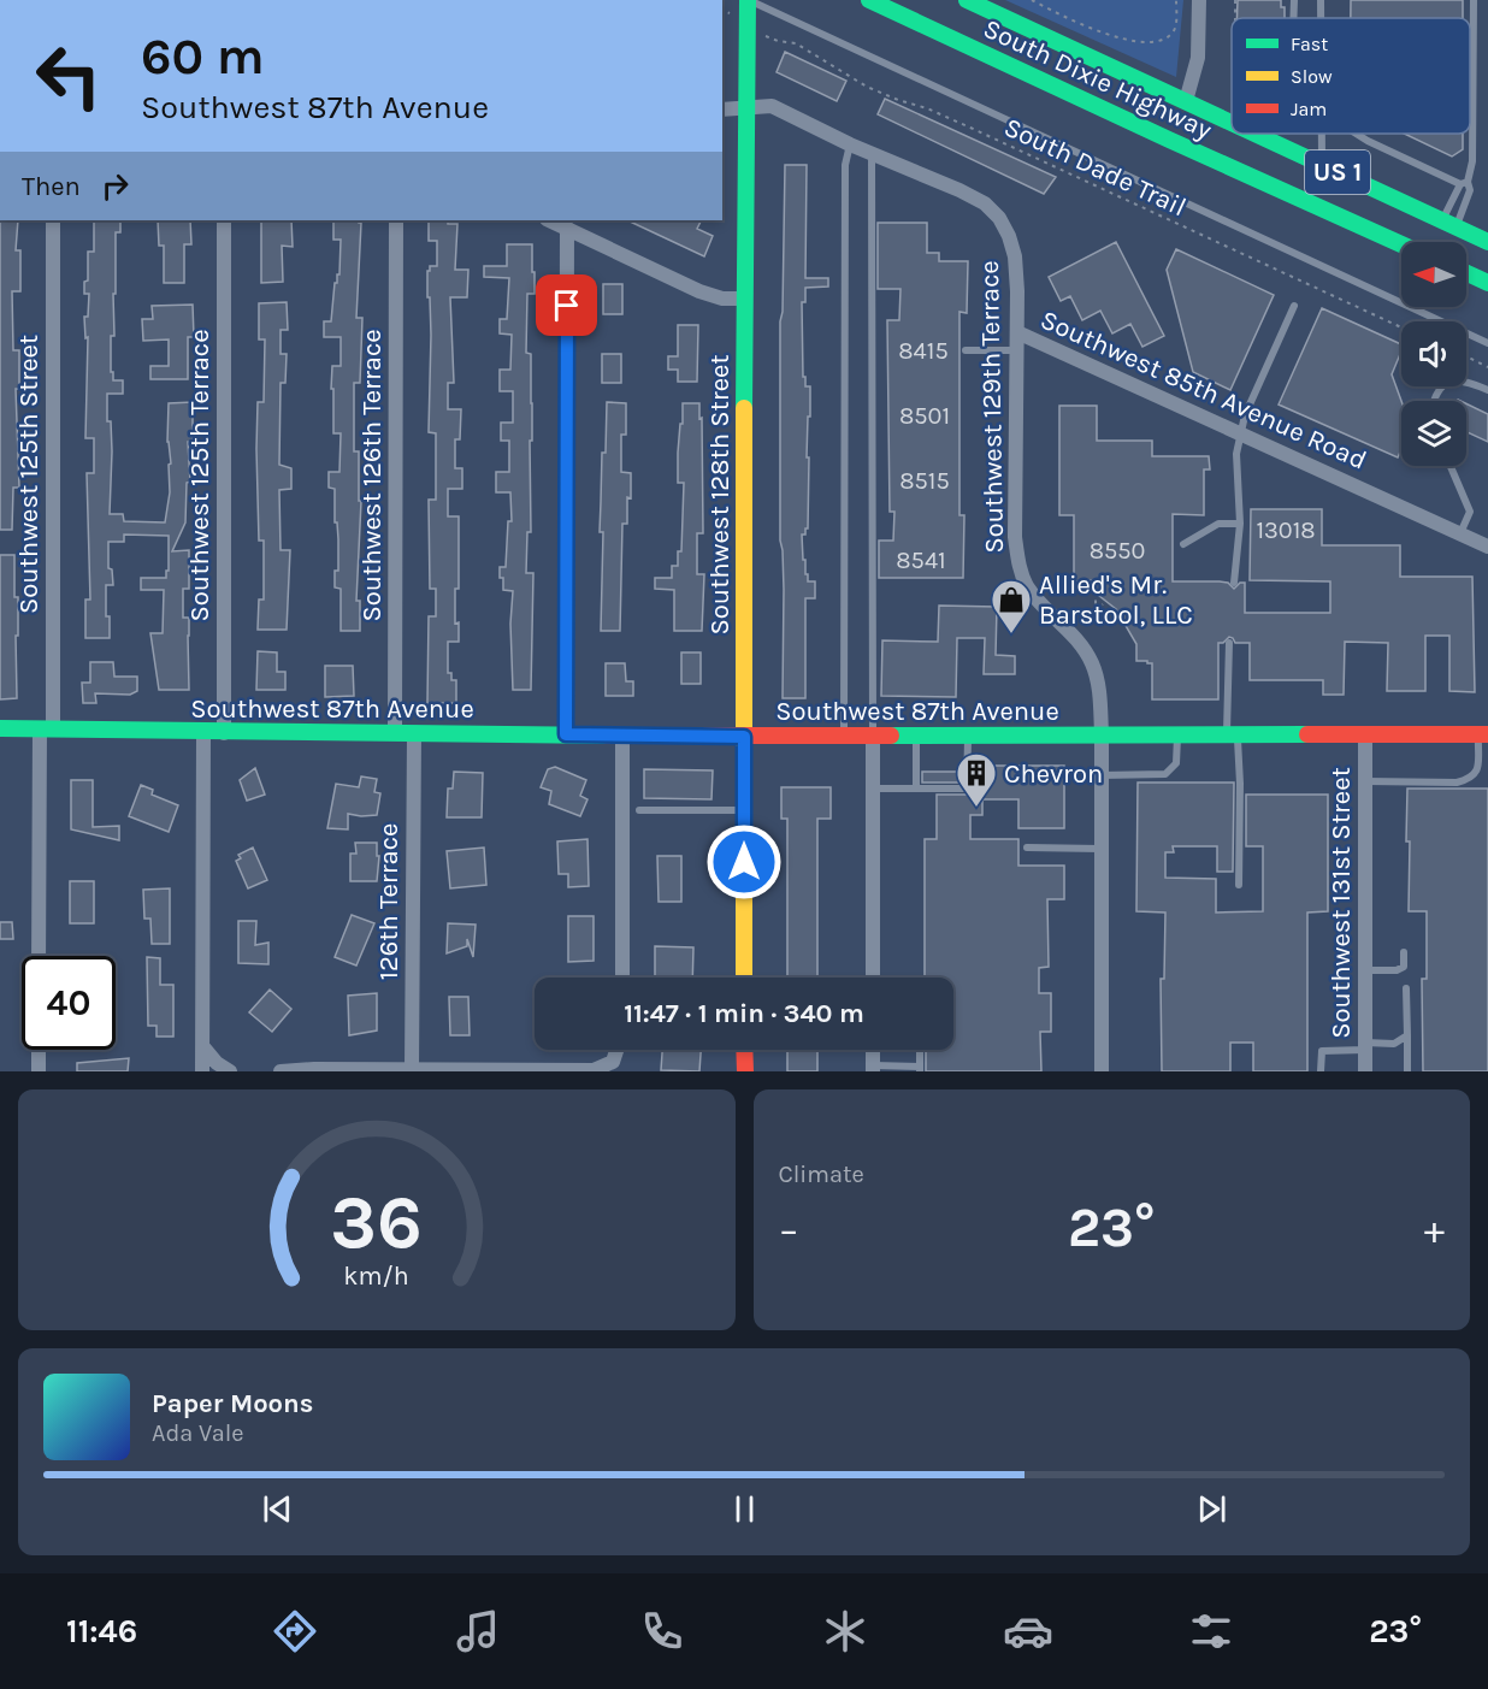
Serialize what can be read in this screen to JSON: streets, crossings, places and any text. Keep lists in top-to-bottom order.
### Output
{
  "streets": {
    "main road": [
      "South Dixie Highway",
      "US 1",
      "Southwest 128th Street",
      "Southwest 87th Avenue"
    ],
    "street": [
      "Southwest 85th Avenue Road",
      "Southwest 129th Terrace",
      "Southwest 125th Street",
      "Southwest 125th Terrace",
      "Southwest 126th Terrace",
      "126th Terrace",
      "Southwest 131st Street"
    ],
    "path": ["South Dade Trail"]
  },
  "crossings": [
    ["Southwest 85th Avenue Road", "Southwest 129th Terrace"],
    ["Southwest 129th Terrace", "Southwest 87th Avenue"],
    ["Southwest 125th Street", "Southwest 87th Avenue"],
    ["Southwest 125th Terrace", "Southwest 87th Avenue"],
    ["Southwest 126th Terrace", "Southwest 87th Avenue"],
    ["Southwest 128th Street", "Southwest 87th Avenue"],
    ["Southwest 87th Avenue", "126th Terrace"],
    ["Southwest 87th Avenue", "Southwest 131st Street"]
  ],
  "places": {
    "shop": ["Allied's Mr. Barstool, LLC"],
    "building": ["Chevron"]
  },
  "house_numbers": [
    "8415",
    "8501",
    "8515",
    "13018",
    "8550",
    "8541"
  ],
  "legend": ["Fast", "Slow", "Jam"],
  "north": "left",
  "page": {
    "turn": ["60 m", "Southwest 87th Avenue"],
    "then": "Then",
    "limit": "40",
    "trip": "11:47 · 1 min · 340 m",
    "tile": "Climate",
    "heat": ["−", "23°", "+"],
    "song": ["Paper Moons", "Ada Vale"],
    "tabs": ["11:46", "23°"],
    "gauge": ["36", "km/h"]
  }
}
